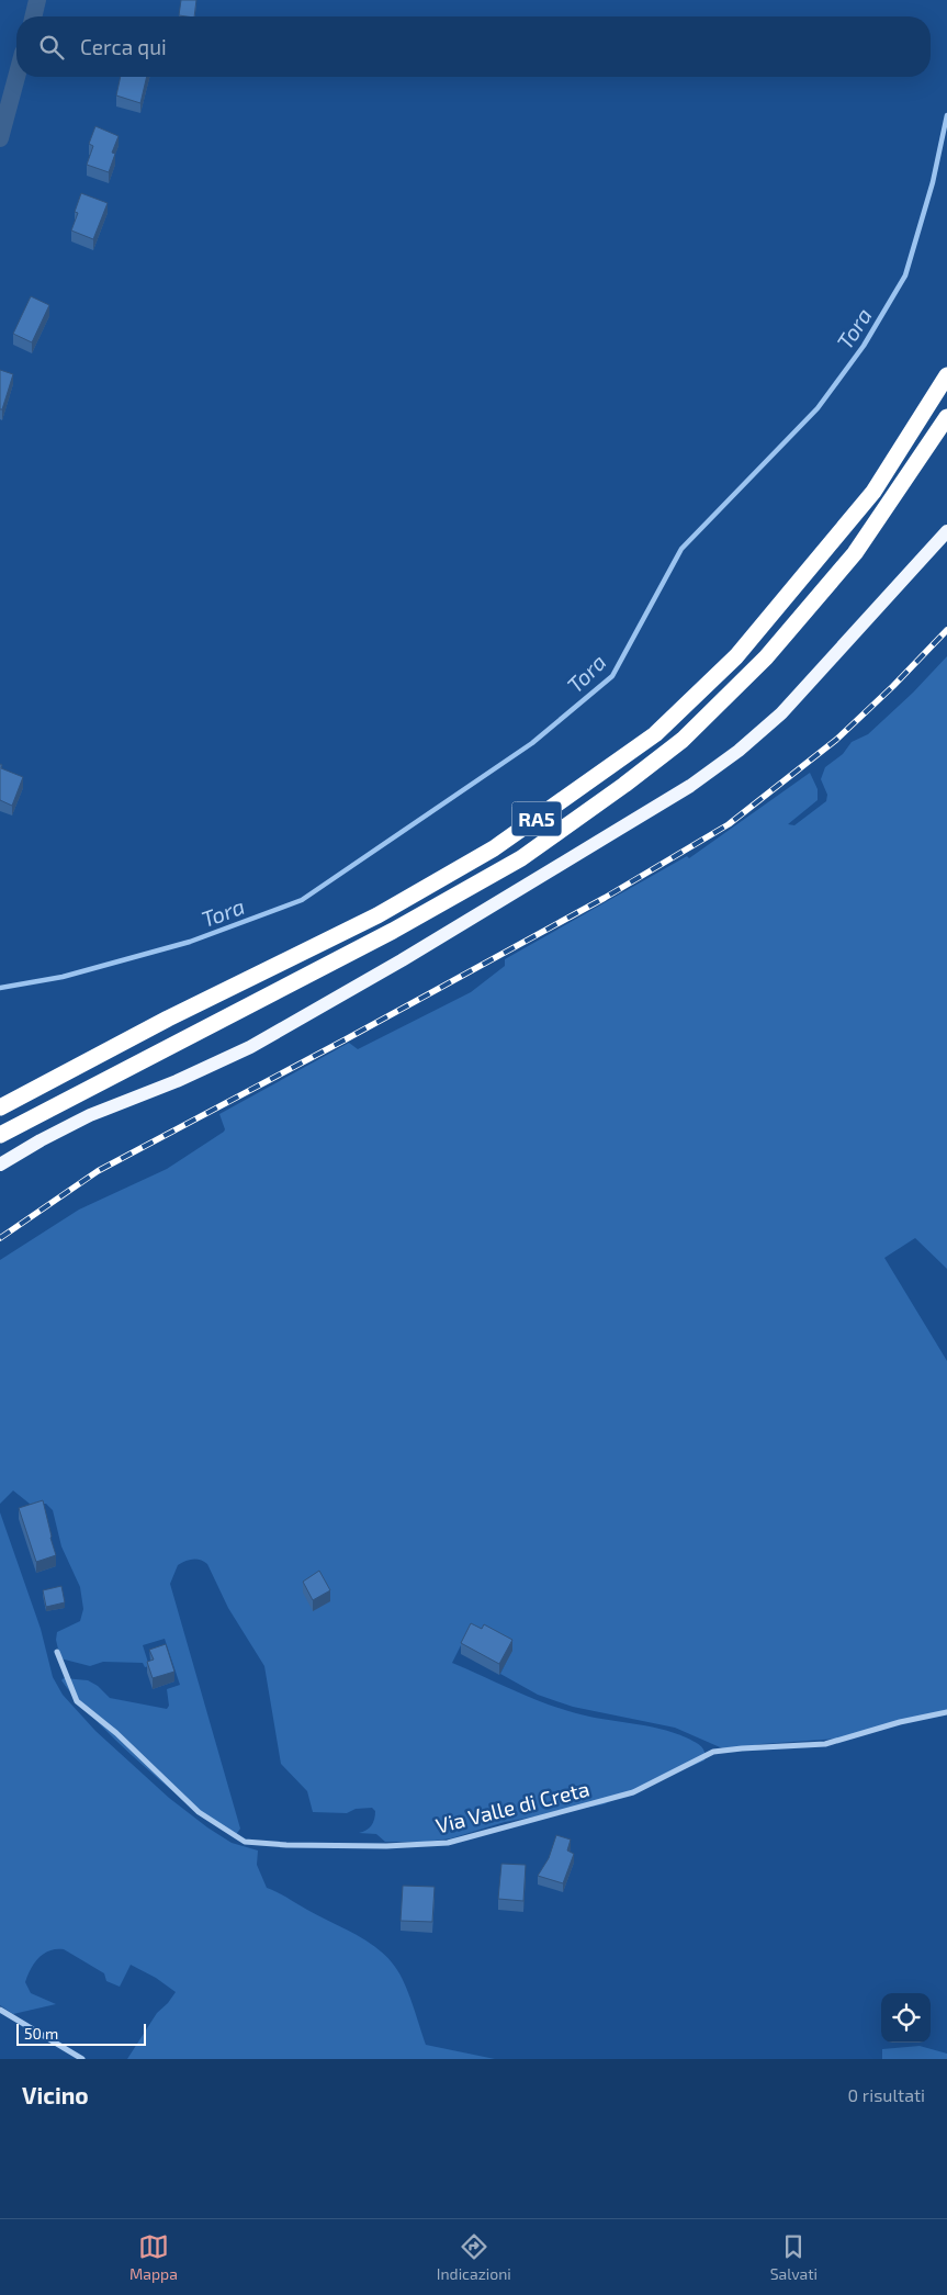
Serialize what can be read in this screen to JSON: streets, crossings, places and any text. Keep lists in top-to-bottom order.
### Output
{
  "streets": {
    "highway": ["RA5"],
    "street": ["Via Valle di Creta"]
  },
  "water": ["Tora"],
  "scale_bar": "50 m",
  "page": {
    "search": "Cerca qui",
    "scale": "50 m",
    "heading": ["Vicino", "0 risultati"],
    "nav": ["Mappa", "Indicazioni", "Salvati"]
  }
}
